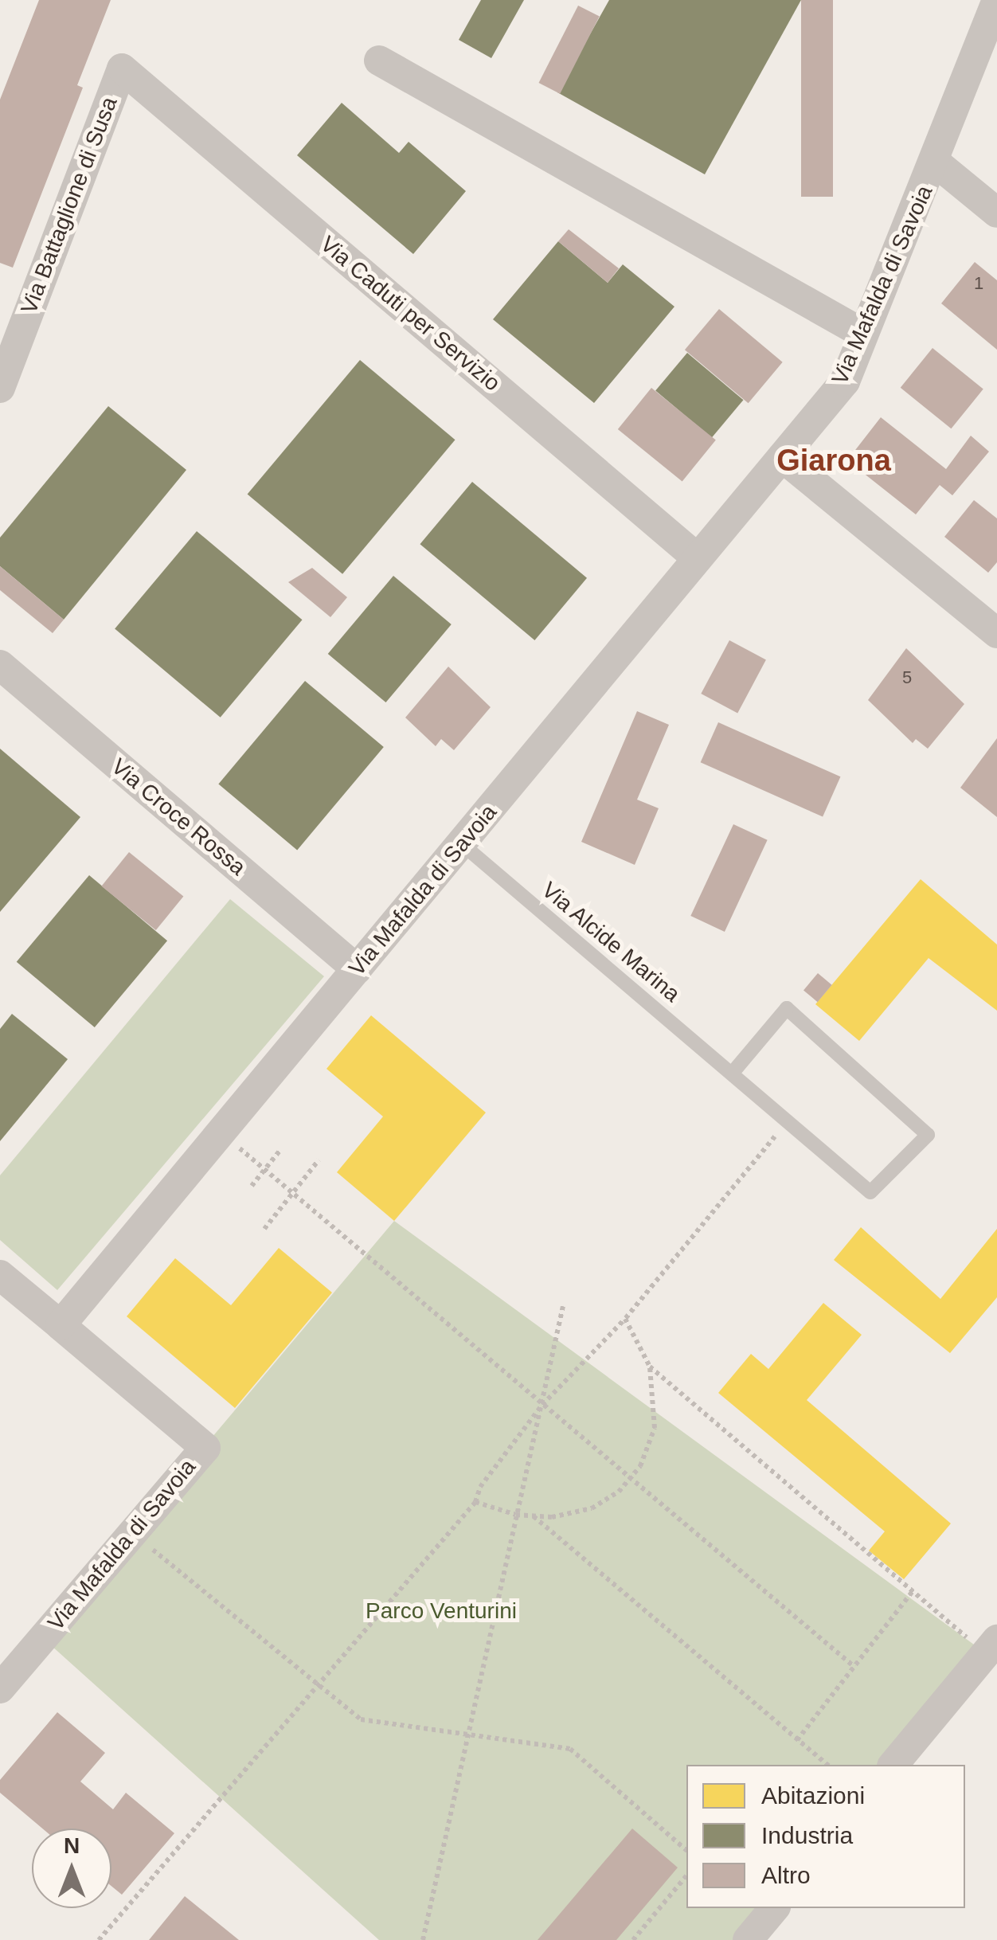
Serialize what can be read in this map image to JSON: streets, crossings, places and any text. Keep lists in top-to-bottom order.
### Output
{
  "streets": {
    "street": [
      "Via Battaglione di Susa",
      "Via Mafalda di Savoia",
      "Via Caduti per Servizio",
      "Via Croce Rossa"
    ],
    "lane": ["Via Alcide Marina"]
  },
  "crossings": [
    ["Via Battaglione di Susa", "Via Caduti per Servizio"],
    ["Via Mafalda di Savoia", "Via Caduti per Servizio"],
    ["Via Mafalda di Savoia", "Via Croce Rossa"],
    ["Via Mafalda di Savoia", "Via Alcide Marina"]
  ],
  "districts": ["Giarona"],
  "parks": ["Parco Venturini"],
  "house_numbers": ["1", "5"],
  "legend": ["Abitazioni", "Industria", "Altro"],
  "north": "top"
}
